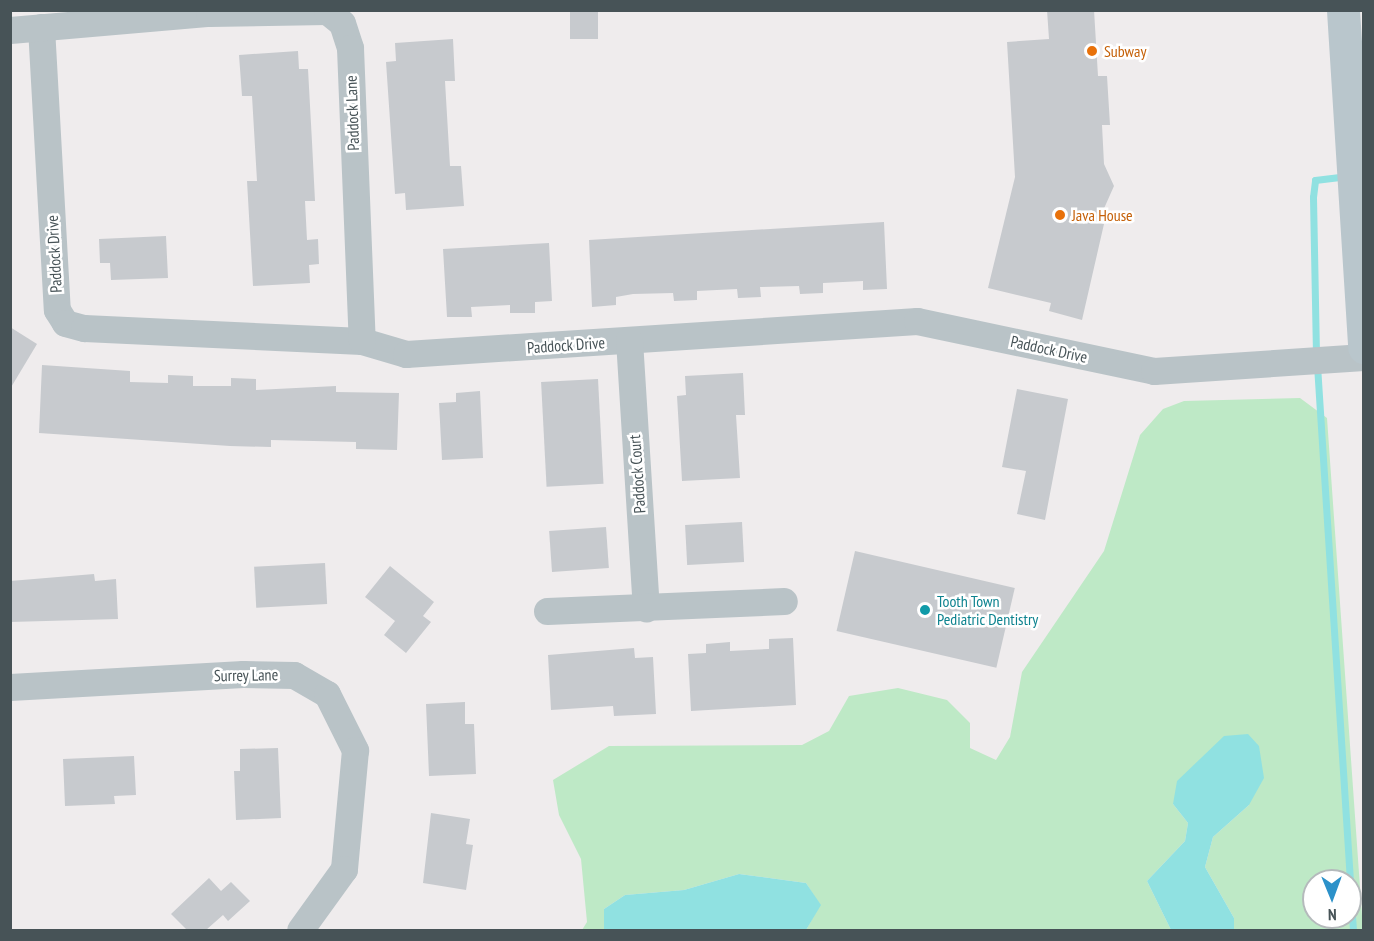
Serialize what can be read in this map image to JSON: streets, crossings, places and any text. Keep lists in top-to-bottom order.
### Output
{
  "streets": {
    "street": [
      "Paddock Lane",
      "Paddock Drive",
      "Paddock Court",
      "Surrey Lane"
    ]
  },
  "crossings": [
    ["Paddock Lane", "Paddock Drive"],
    ["Paddock Drive", "Paddock Court"]
  ],
  "places": ["Subway", "Java House", "Tooth Town Pediatric Dentistry"],
  "north": "bottom"
}
